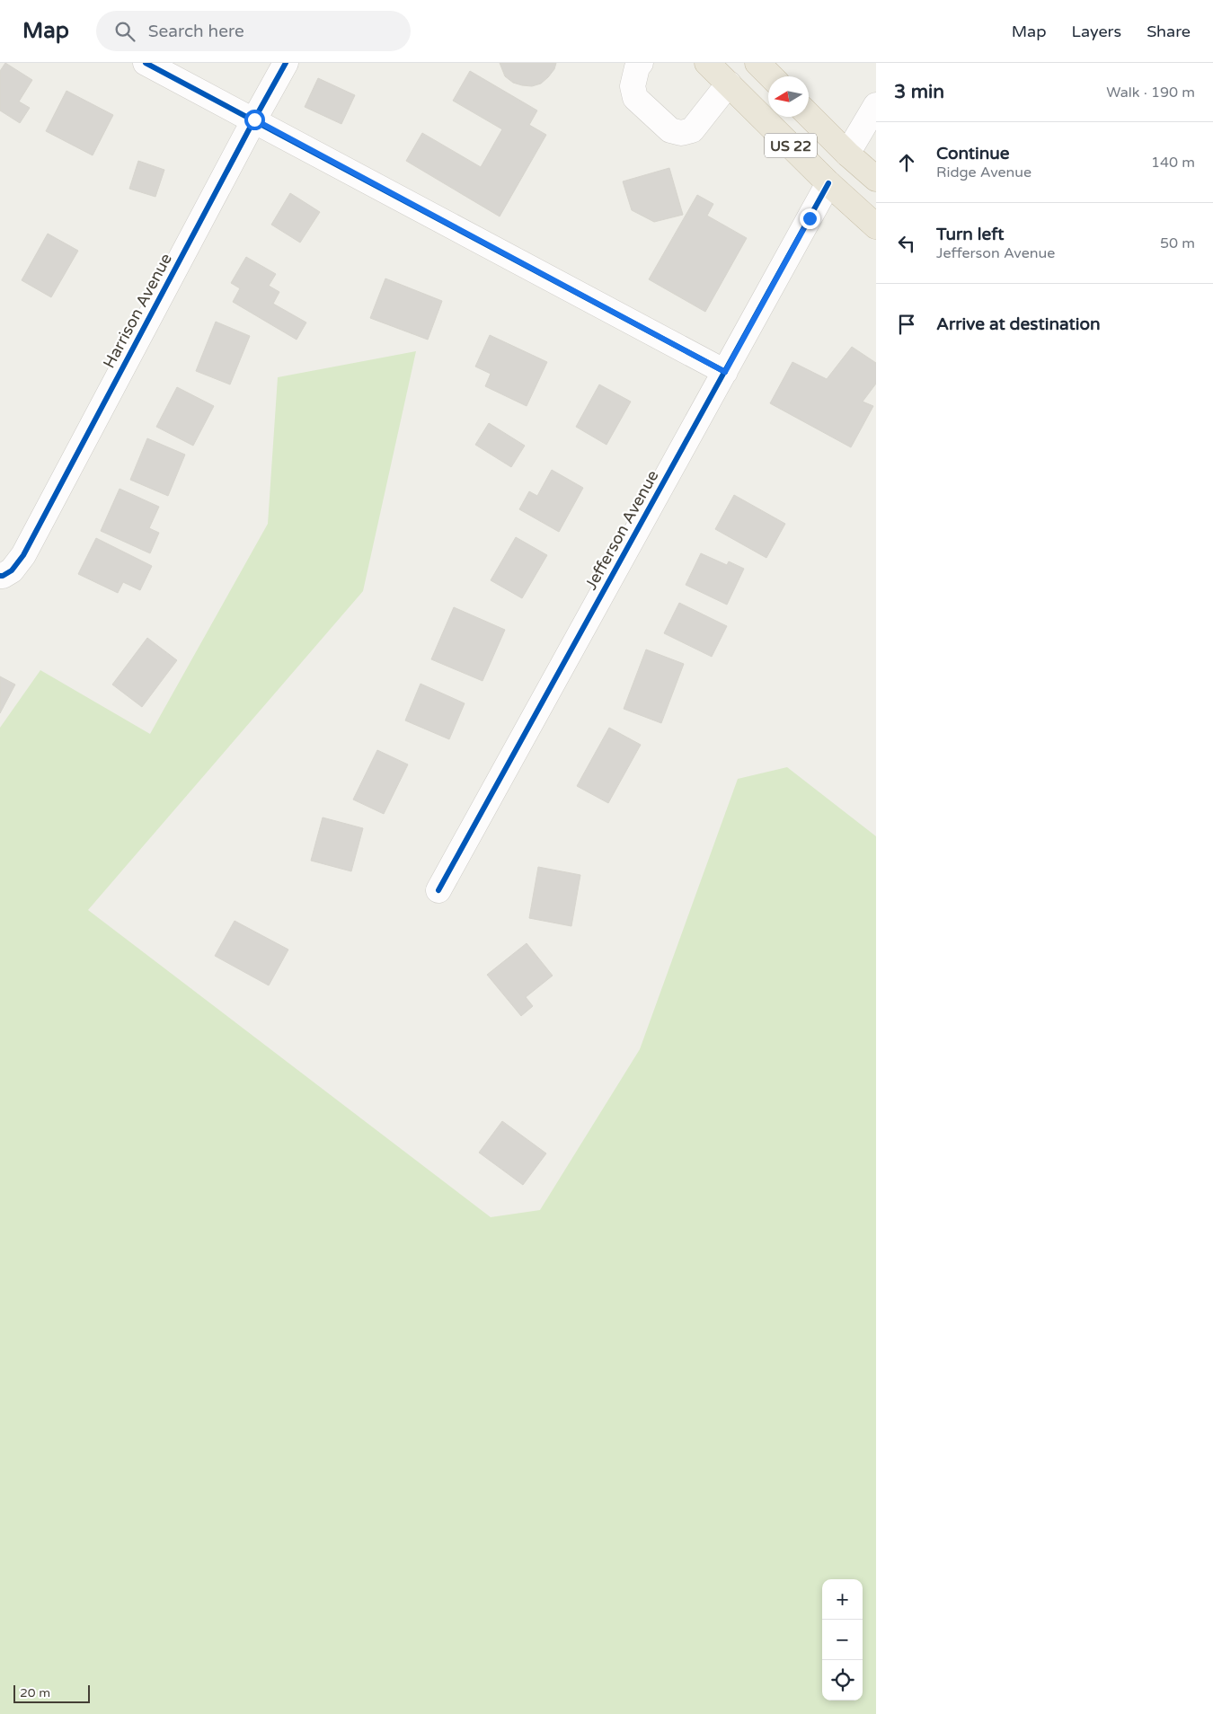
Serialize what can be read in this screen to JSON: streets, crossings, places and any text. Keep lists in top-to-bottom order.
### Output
{
  "streets": {
    "highway": ["US 22"],
    "street": ["Harrison Avenue", "Jefferson Avenue"]
  },
  "crossings": [
    ["US 22", "Jefferson Avenue"]
  ],
  "scale_bar": "20 m",
  "north": "left",
  "page": {
    "header": "Map",
    "search": "Search here",
    "nav": ["Map", "Layers", "Share"],
    "heading": ["3 min", "Walk · 190 m"],
    "list": [
      ["Continue", "Ridge Avenue", "140 m"],
      ["Turn left", "Jefferson Avenue", "50 m"],
      "Arrive at destination"
    ],
    "map_buttons": ["+", "−"],
    "scale": "20 m"
  }
}
